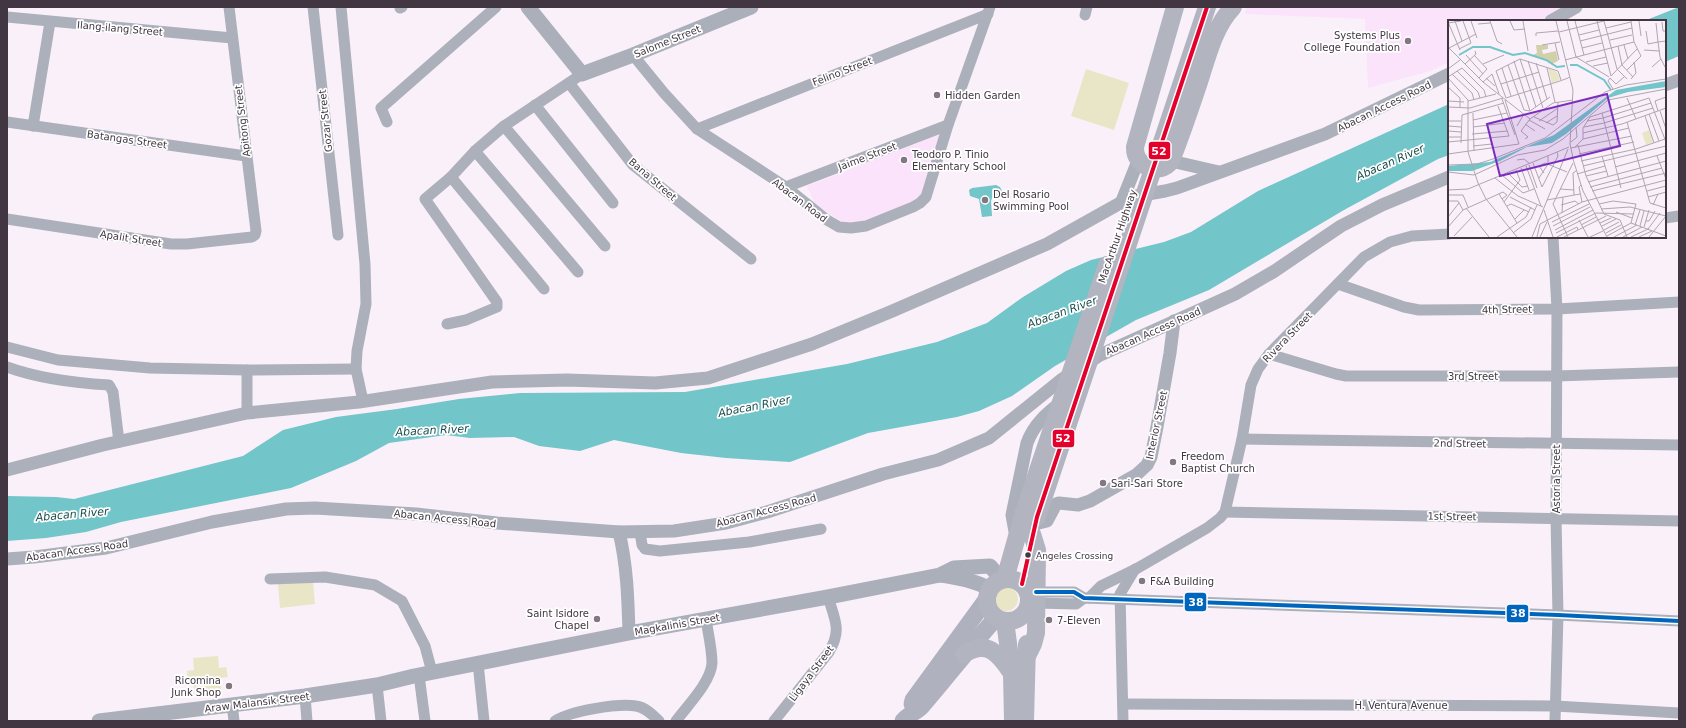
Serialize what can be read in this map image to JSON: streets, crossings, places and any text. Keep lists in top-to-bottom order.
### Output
{
  "streets": {
    "highway": ["MacArthur Highway"],
    "main road": ["Salome Street", "Magkalinis Street", "Araw Malansik Street"],
    "street": [
      "Ilang-ilang Street",
      "Felino Street",
      "Abacan Access Road",
      "Apitong Street",
      "Gozar Street",
      "Batangas Street",
      "Jaime Street",
      "Bana Street",
      "Abacan Road",
      "Apalit Street",
      "4th Street",
      "Rivera Street",
      "3rd Street",
      "Interior Street",
      "2nd Street",
      "Astoria Street",
      "1st Street",
      "Ligaya Street",
      "H. Ventura Avenue"
    ]
  },
  "crossings": [
    ["Ilang-ilang Street", "Apitong Street"],
    ["Salome Street", "Abacan Road"],
    ["Felino Street", "Abacan Road"],
    ["Abacan Access Road", "Interior Street"],
    ["Apitong Street", "Batangas Street"],
    ["Apitong Street", "Apalit Street"],
    ["Jaime Street", "Abacan Road"],
    ["MacArthur Highway", "Interior Street"],
    ["MacArthur Highway", "Magkalinis Street"],
    ["4th Street", "Rivera Street"],
    ["4th Street", "Astoria Street"],
    ["Rivera Street", "3rd Street"],
    ["Rivera Street", "2nd Street"],
    ["Rivera Street", "1st Street"],
    ["3rd Street", "Astoria Street"],
    ["2nd Street", "Astoria Street"],
    ["Astoria Street", "1st Street"],
    ["Astoria Street", "H. Ventura Avenue"],
    ["Magkalinis Street", "Ligaya Street"],
    ["Magkalinis Street", "Araw Malansik Street"]
  ],
  "water": ["Abacan River"],
  "places": [
    "Systems Plus College Foundation",
    "Hidden Garden",
    "Teodoro P. Tinio Elementary School",
    "Del Rosario Swimming Pool",
    "Freedom Baptist Church",
    "Sari-Sari Store",
    "Angeles Crossing",
    "F&A Building",
    "Saint Isidore Chapel",
    "7-Eleven",
    "Ricomina Junk Shop"
  ],
  "lines": ["transit line 52", "transit line 38"]
}
